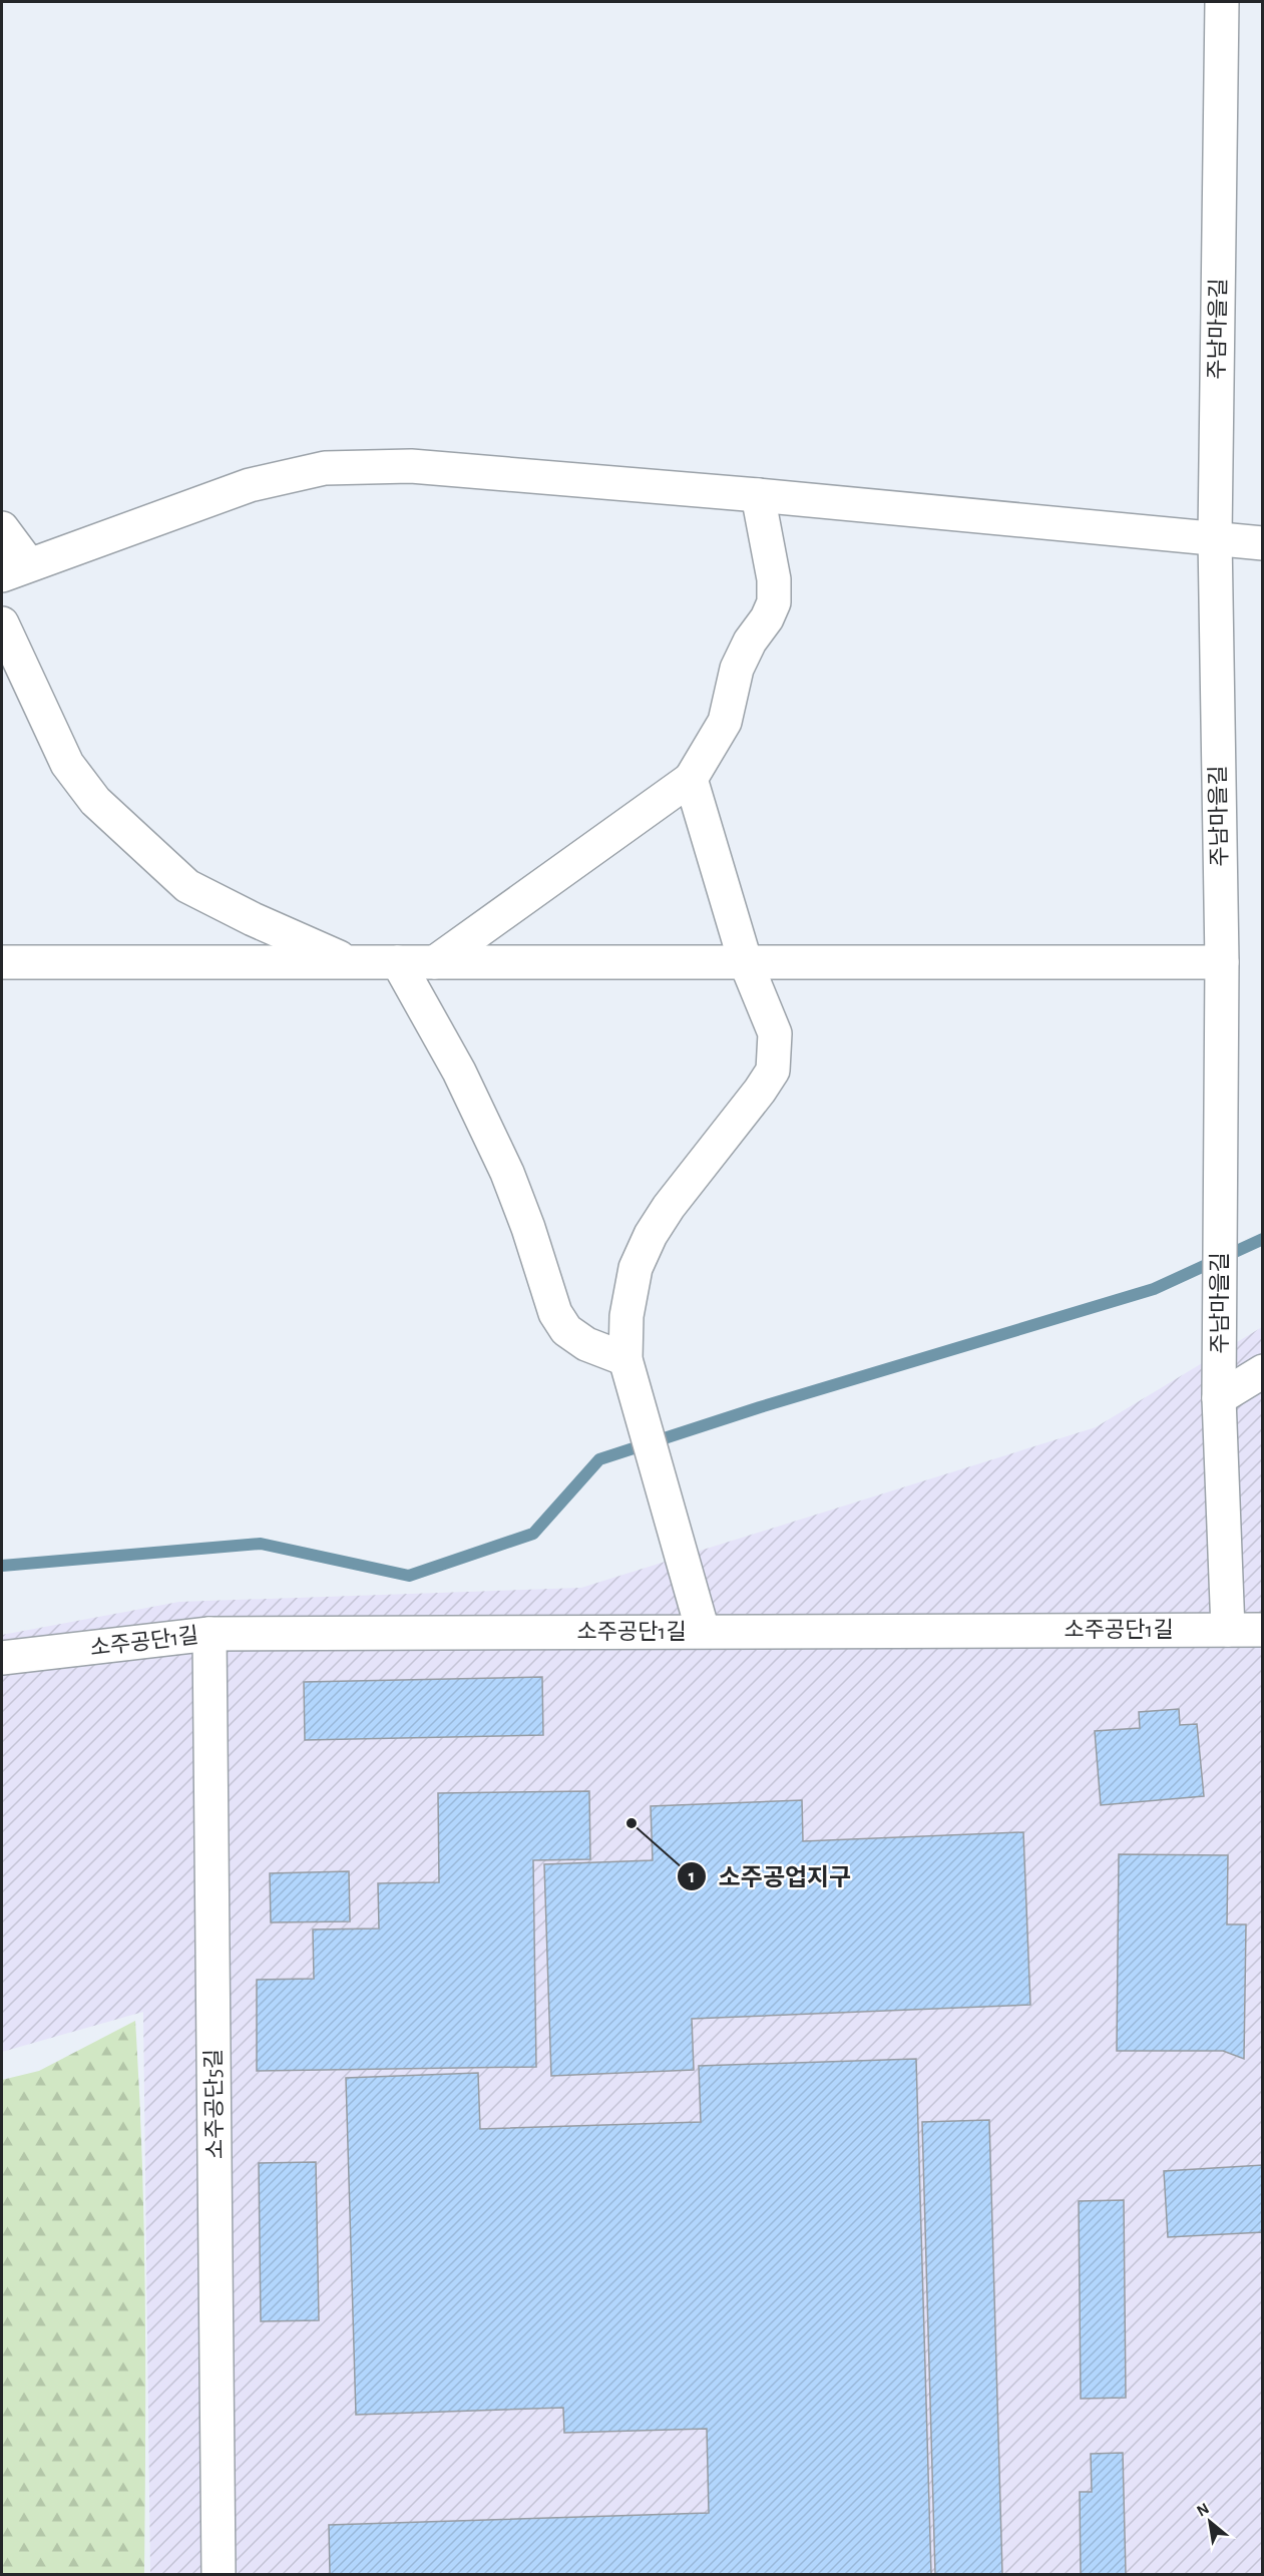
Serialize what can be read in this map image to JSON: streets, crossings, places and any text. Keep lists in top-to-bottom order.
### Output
{
  "streets": {
    "street": ["주남마을길", "소주공단1길", "소주공단5길"]
  },
  "crossings": [
    ["주남마을길", "소주공단1길"],
    ["소주공단1길", "소주공단5길"]
  ],
  "places": ["소주공업지구"],
  "north": "top left"
}
